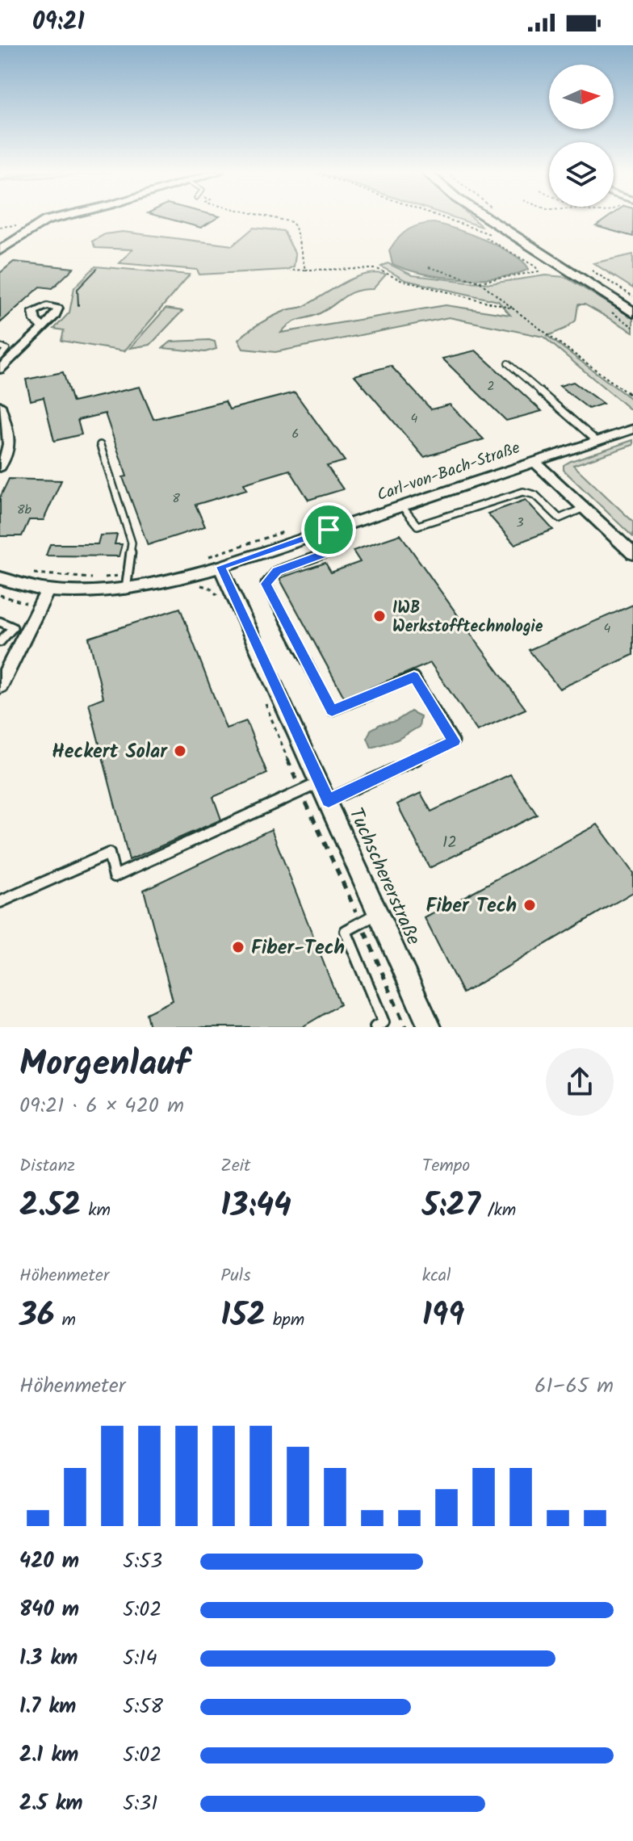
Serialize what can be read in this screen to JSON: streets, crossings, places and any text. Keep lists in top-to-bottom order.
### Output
{
  "streets": {
    "street": ["Carl-von-Bach-Straße", "Tuchschererstraße"]
  },
  "crossings": [
    ["Carl-von-Bach-Straße", "Tuchschererstraße"]
  ],
  "places": [
    "IWB Werkstofftechnologie",
    "Heckert Solar",
    "Fiber Tech",
    "Fiber-Tech"
  ],
  "house_numbers": [
    "2",
    "4",
    "6",
    "8",
    "8b",
    "3",
    "4",
    "12"
  ],
  "north": "right",
  "page": {
    "status": "09:21",
    "heading": ["Morgenlauf", "09:21 · 6 × 420 m"],
    "stats": [
      ["Distanz", "2.52 km"],
      ["Zeit", "13:44"],
      ["Tempo", "5:27 /km"],
      ["Höhenmeter", "36 m"],
      ["Puls", "152 bpm"],
      ["kcal", "199"]
    ],
    "chart": ["Höhenmeter", "61–65 m"],
    "list": [
      {
        "name": "420 m",
        "note": "5:53"
      },
      {
        "name": "840 m",
        "note": "5:02"
      },
      {
        "name": "1.3 km",
        "note": "5:14"
      },
      {
        "name": "1.7 km",
        "note": "5:58"
      },
      {
        "name": "2.1 km",
        "note": "5:02"
      },
      {
        "name": "2.5 km",
        "note": "5:31"
      }
    ]
  }
}
